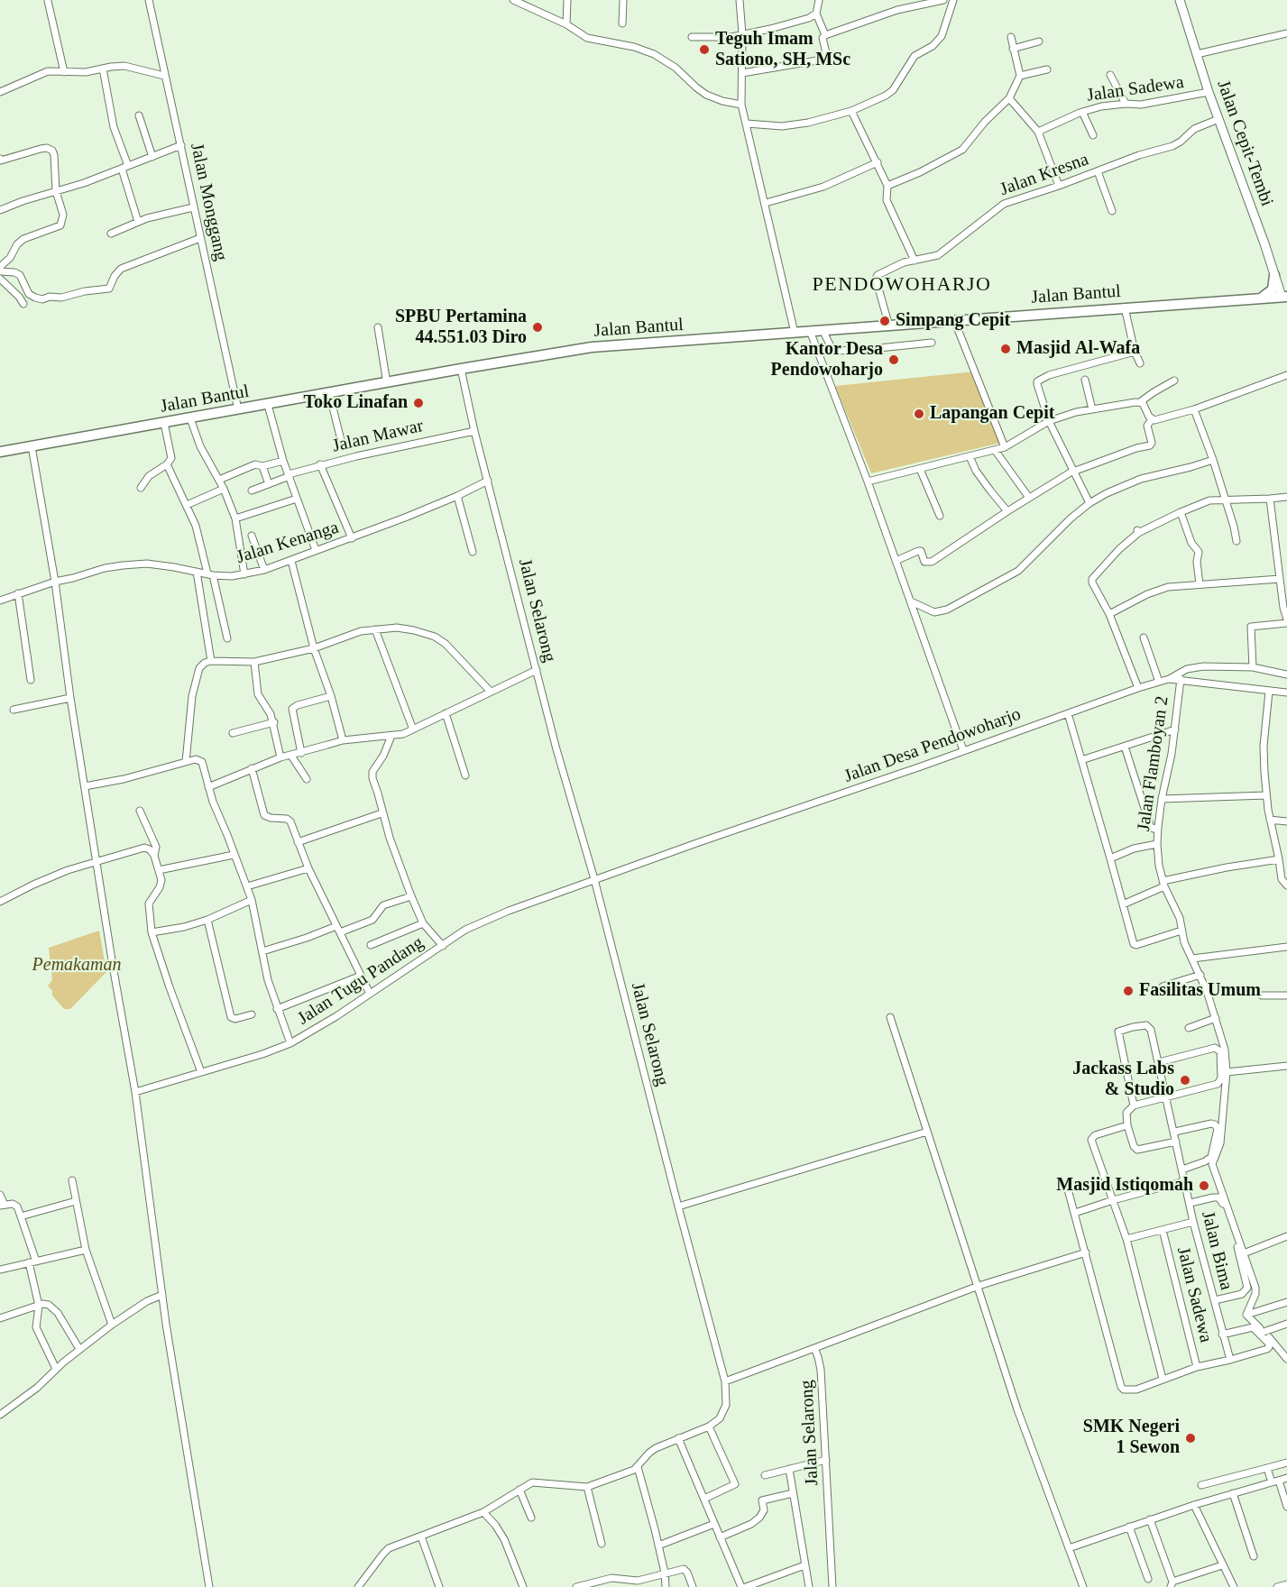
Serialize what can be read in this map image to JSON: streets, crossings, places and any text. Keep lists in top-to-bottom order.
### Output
{
  "streets": {
    "main road": ["Jalan Cepit-Tembi", "Jalan Bantul"],
    "street": [
      "Jalan Sadewa",
      "Jalan Kresna",
      "Jalan Monggang",
      "Jalan Mawar",
      "Jalan Kenanga",
      "Jalan Selarong",
      "Jalan Desa Pendowoharjo",
      "Jalan Flamboyan 2",
      "Jalan Tugu Pandang",
      "Jalan Bima"
    ]
  },
  "crossings": [
    ["Jalan Sadewa", "Jalan Cepit-Tembi"],
    ["Jalan Cepit-Tembi", "Jalan Kresna"],
    ["Jalan Kresna", "Jalan Bantul"],
    ["Jalan Monggang", "Jalan Bantul"],
    ["Jalan Bantul", "Jalan Selarong"],
    ["Jalan Mawar", "Jalan Selarong"],
    ["Jalan Kenanga", "Jalan Selarong"],
    ["Jalan Selarong", "Jalan Desa Pendowoharjo"],
    ["Jalan Selarong", "Jalan Tugu Pandang"],
    ["Jalan Desa Pendowoharjo", "Jalan Flamboyan 2"],
    ["Jalan Desa Pendowoharjo", "Jalan Tugu Pandang"]
  ],
  "districts": ["PENDOWOHARJO"],
  "parks": ["Pemakaman"],
  "places": [
    "Teguh Imam Sationo, SH, MSc",
    "Simpang Cepit",
    "SPBU Pertamina 44.551.03 Diro",
    "Masjid Al-Wafa",
    "Kantor Desa Pendowoharjo",
    "Toko Linafan",
    "Lapangan Cepit",
    "Fasilitas Umum",
    "Jackass Labs & Studio",
    "Masjid Istiqomah",
    "SMK Negeri 1 Sewon"
  ]
}
